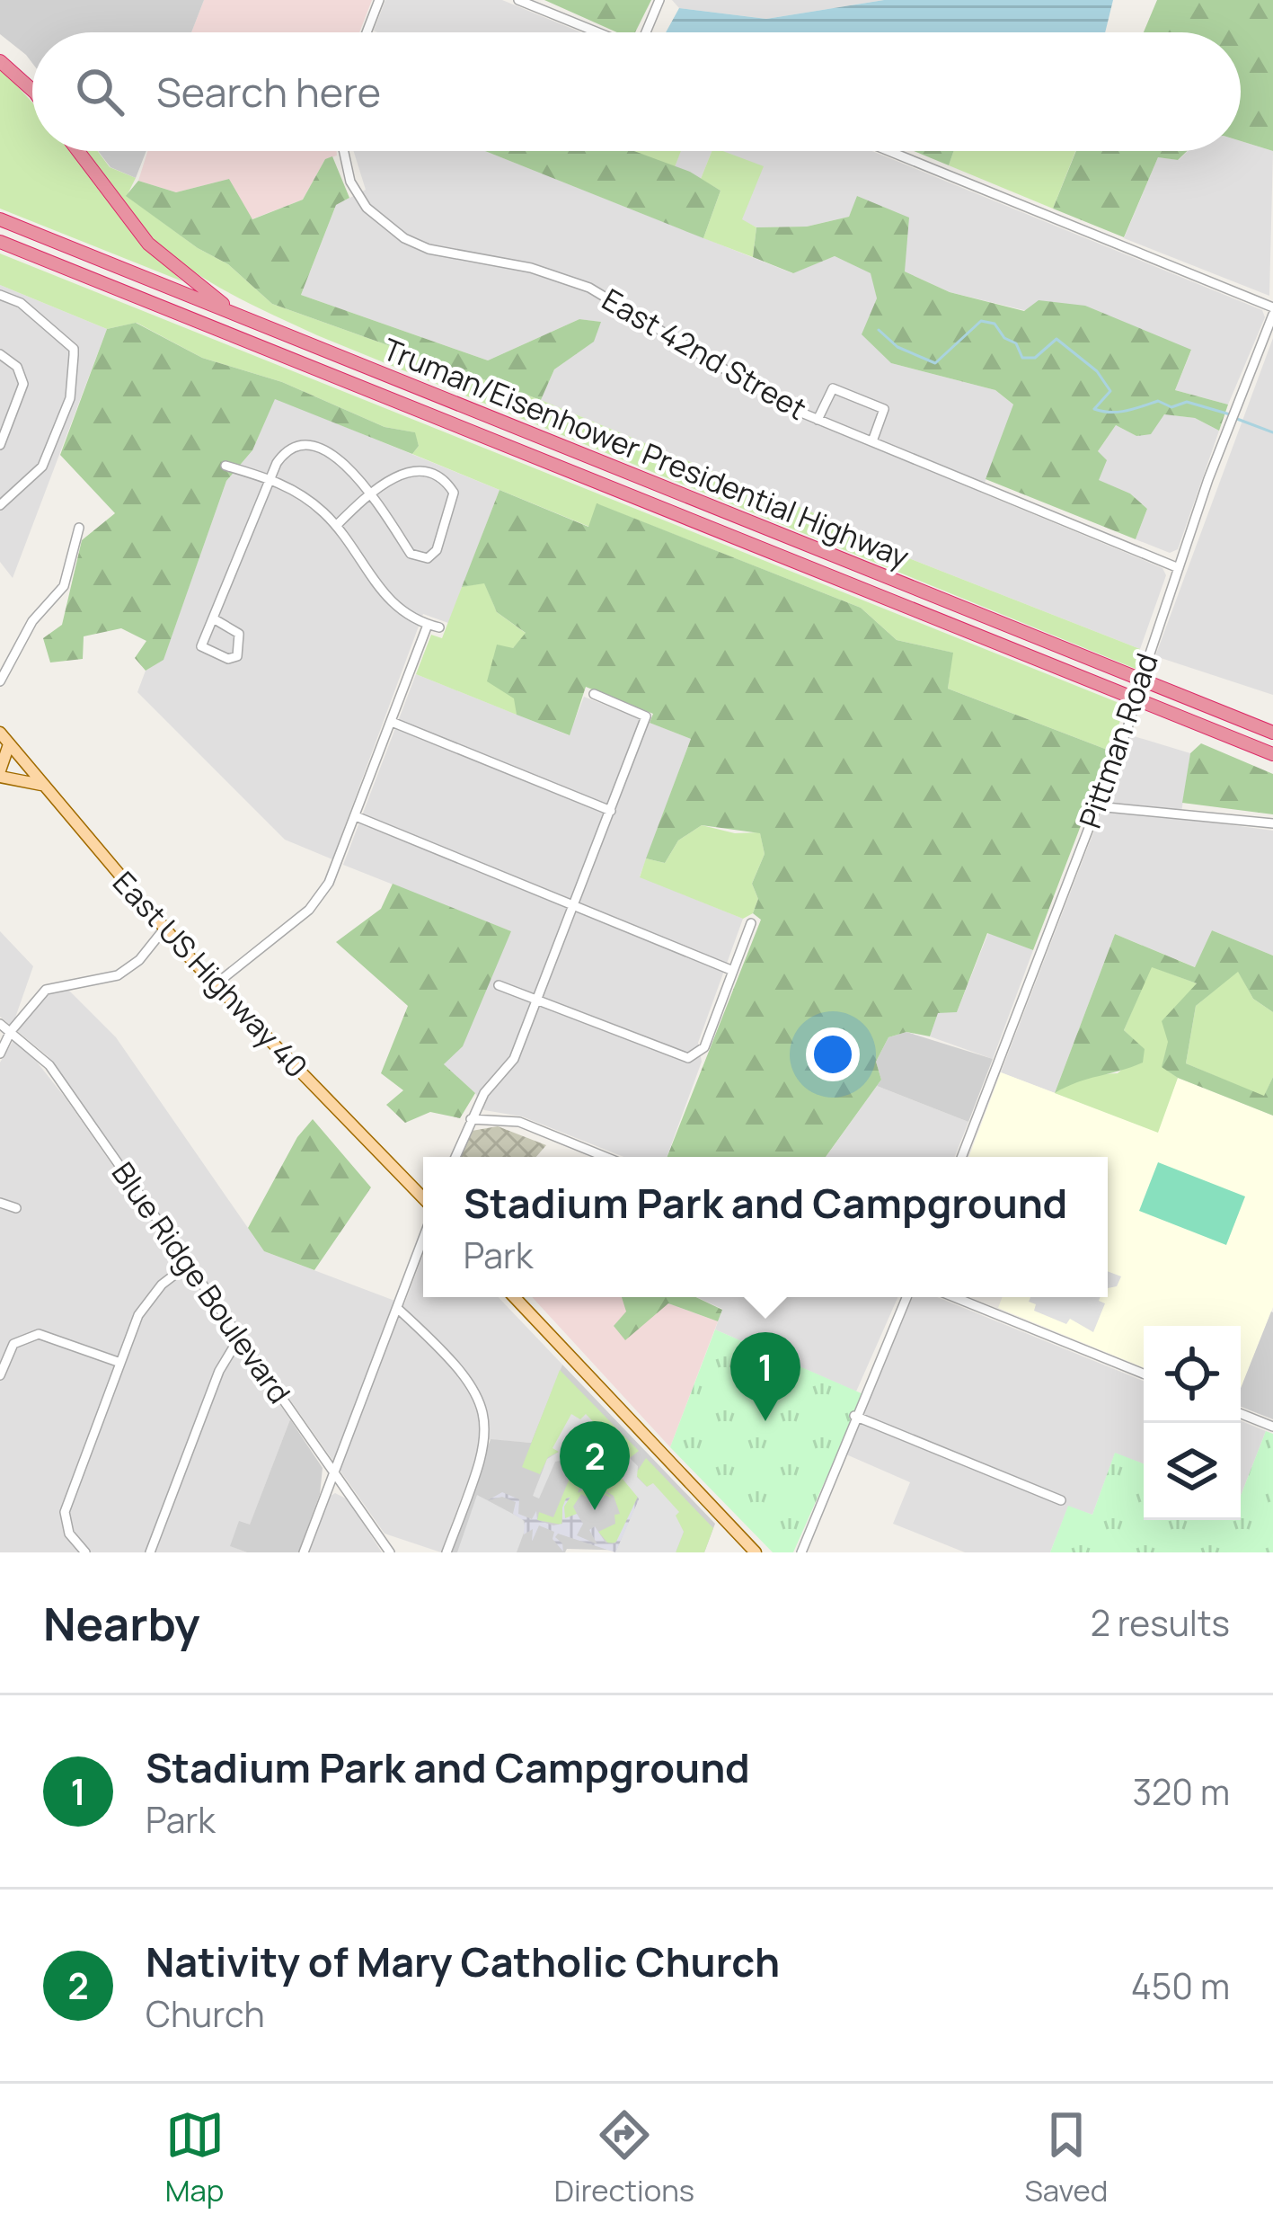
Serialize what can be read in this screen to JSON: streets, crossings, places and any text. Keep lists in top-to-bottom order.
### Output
{
  "streets": {
    "highway": ["Truman/Eisenhower Presidential Highway"],
    "main road": ["East US Highway 40"],
    "street": ["East 42nd Street", "Pittman Road", "Blue Ridge Boulevard"]
  },
  "crossings": [
    ["East 42nd Street", "Pittman Road"]
  ],
  "page": {
    "search": "Search here",
    "popup": ["Stadium Park and Campground", "Park"],
    "pins": ["1", "2"],
    "heading": ["Nearby", "2 results"],
    "list": [
      {
        "mark": "1",
        "name": "Stadium Park and Campground",
        "note": "Park",
        "value": "320 m"
      },
      {
        "mark": "2",
        "name": "Nativity of Mary Catholic Church",
        "note": "Church",
        "value": "450 m"
      }
    ],
    "nav": ["Map", "Directions", "Saved"]
  }
}
